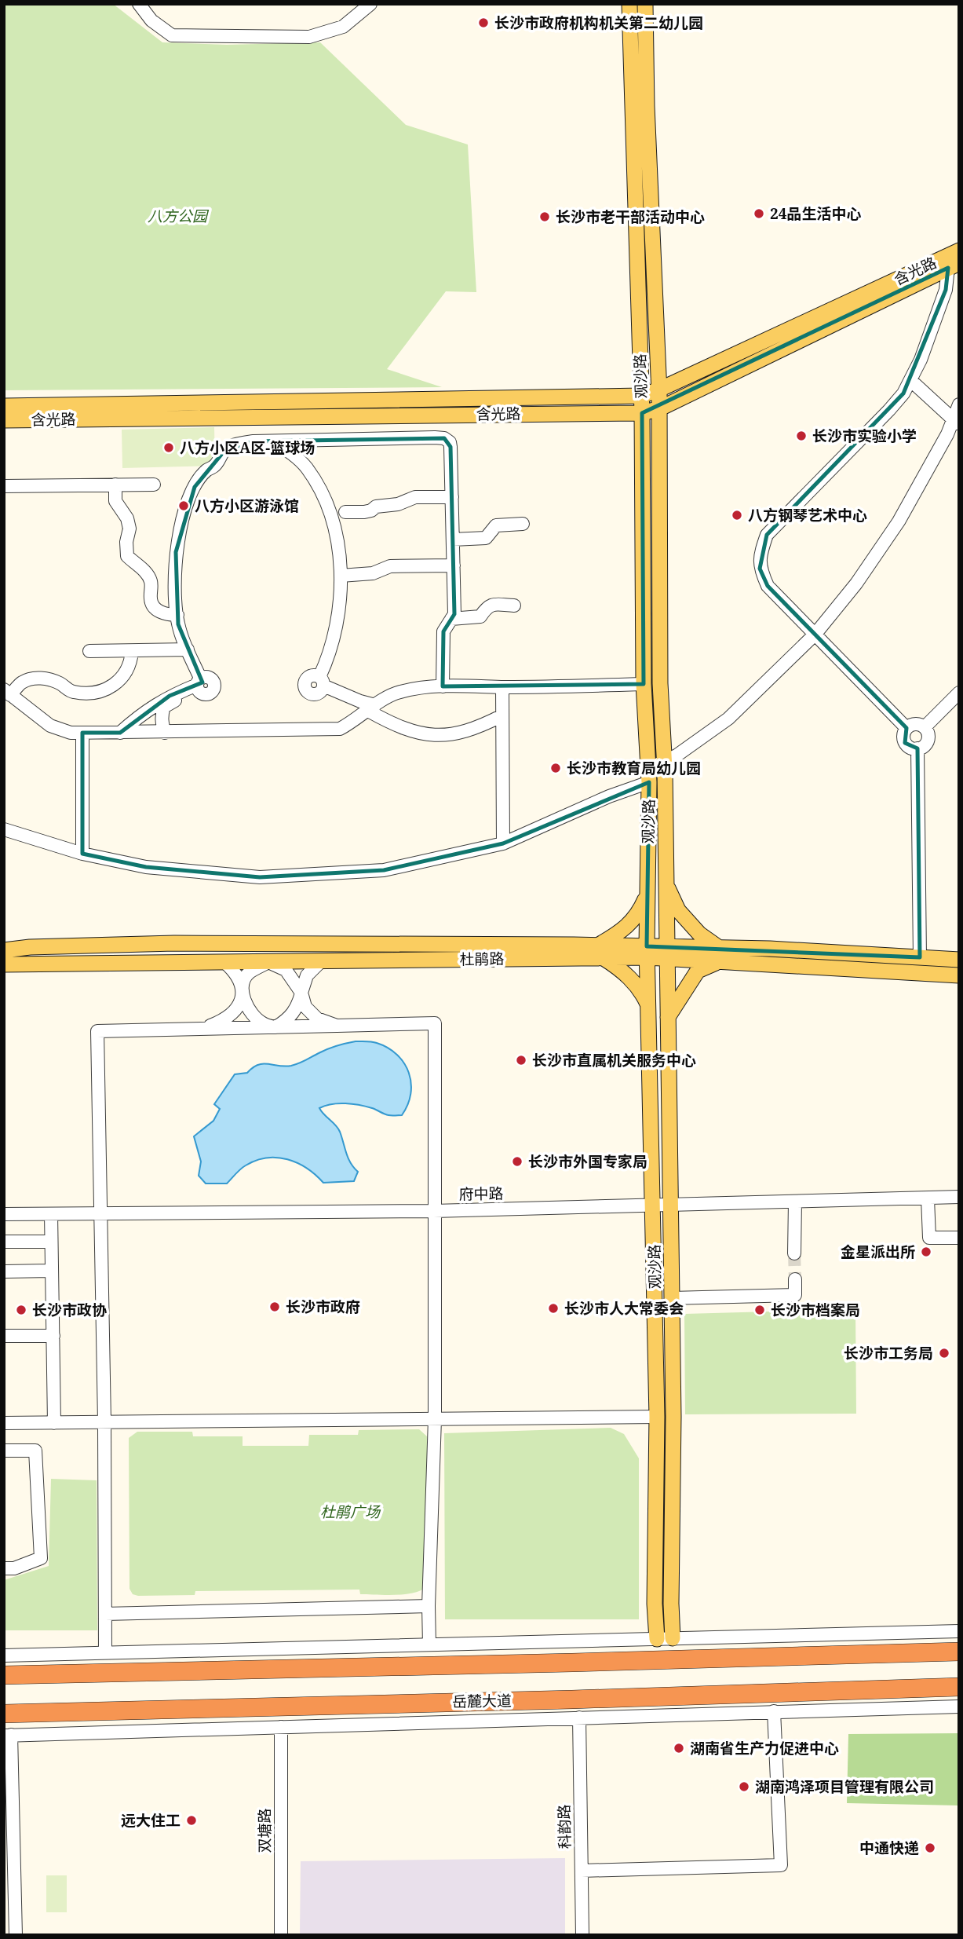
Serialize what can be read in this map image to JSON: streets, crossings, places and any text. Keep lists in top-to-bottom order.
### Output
{
  "streets": {
    "highway": ["岳麓大道"],
    "main road": ["含光路", "观沙路", "杜鹃路"],
    "street": ["府中路", "科韵路", "双塘路"]
  },
  "crossings": [
    ["含光路", "观沙路"],
    ["观沙路", "杜鹃路"],
    ["观沙路", "府中路"]
  ],
  "parks": ["八方公园", "杜鹃广场"],
  "places": [
    "长沙市政府机构机关第二幼儿园",
    "24品生活中心",
    "长沙市老干部活动中心",
    "长沙市实验小学",
    "八方小区A区-篮球场",
    "八方小区游泳馆",
    "八方钢琴艺术中心",
    "长沙市教育局幼儿园",
    "长沙市直属机关服务中心",
    "长沙市外国专家局",
    "金星派出所",
    "长沙市政府",
    "长沙市人大常委会",
    "长沙市政协",
    "长沙市档案局",
    "长沙市工务局",
    "湖南省生产力促进中心",
    "湖南鸿泽项目管理有限公司",
    "远大住工",
    "中通快递"
  ]
}
